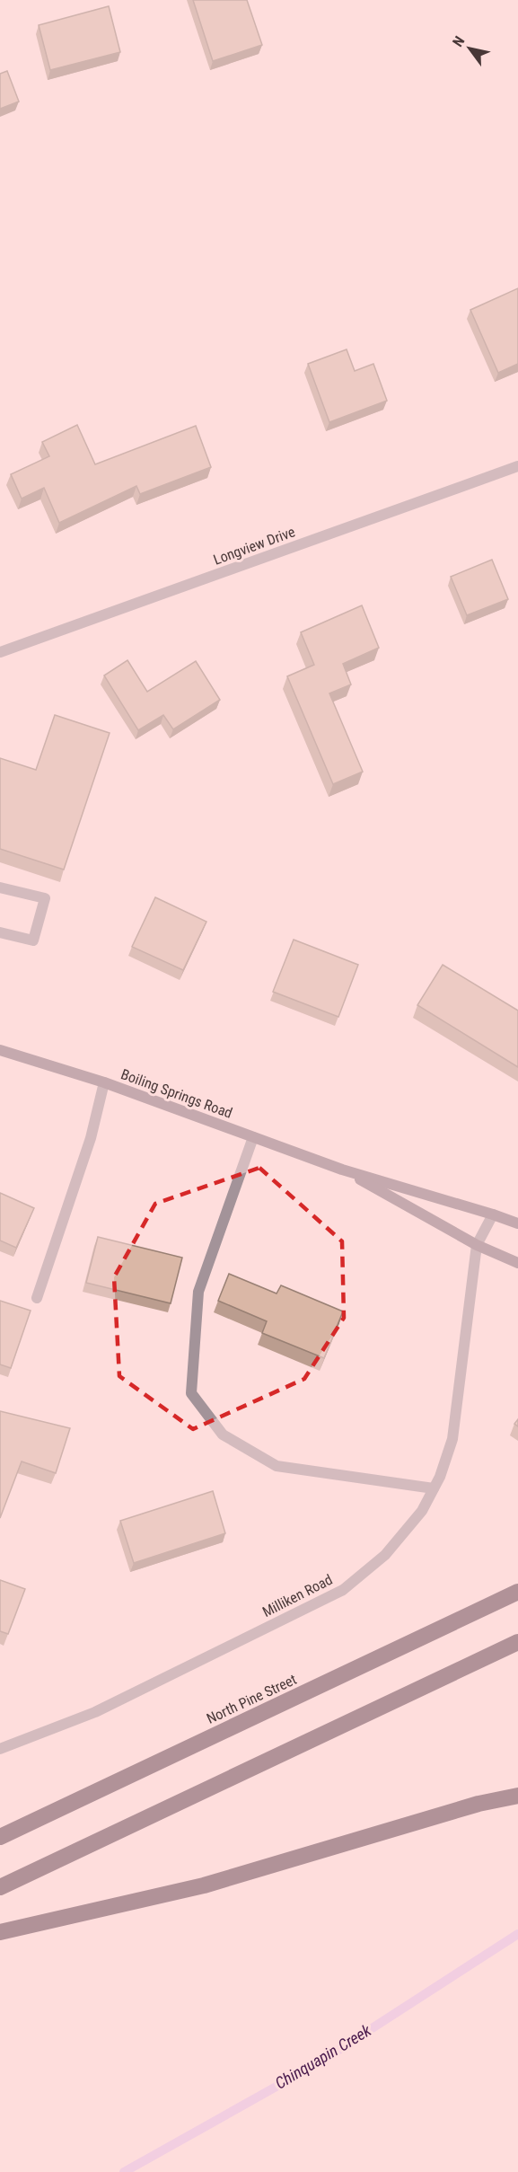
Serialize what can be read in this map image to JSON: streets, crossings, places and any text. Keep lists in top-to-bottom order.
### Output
{
  "streets": {
    "highway": ["North Pine Street"],
    "main road": ["Boiling Springs Road"],
    "street": ["Longview Drive", "Milliken Road"]
  },
  "crossings": [
    ["Boiling Springs Road", "Milliken Road"]
  ],
  "water": ["Chinquapin Creek"],
  "north": "top left"
}
